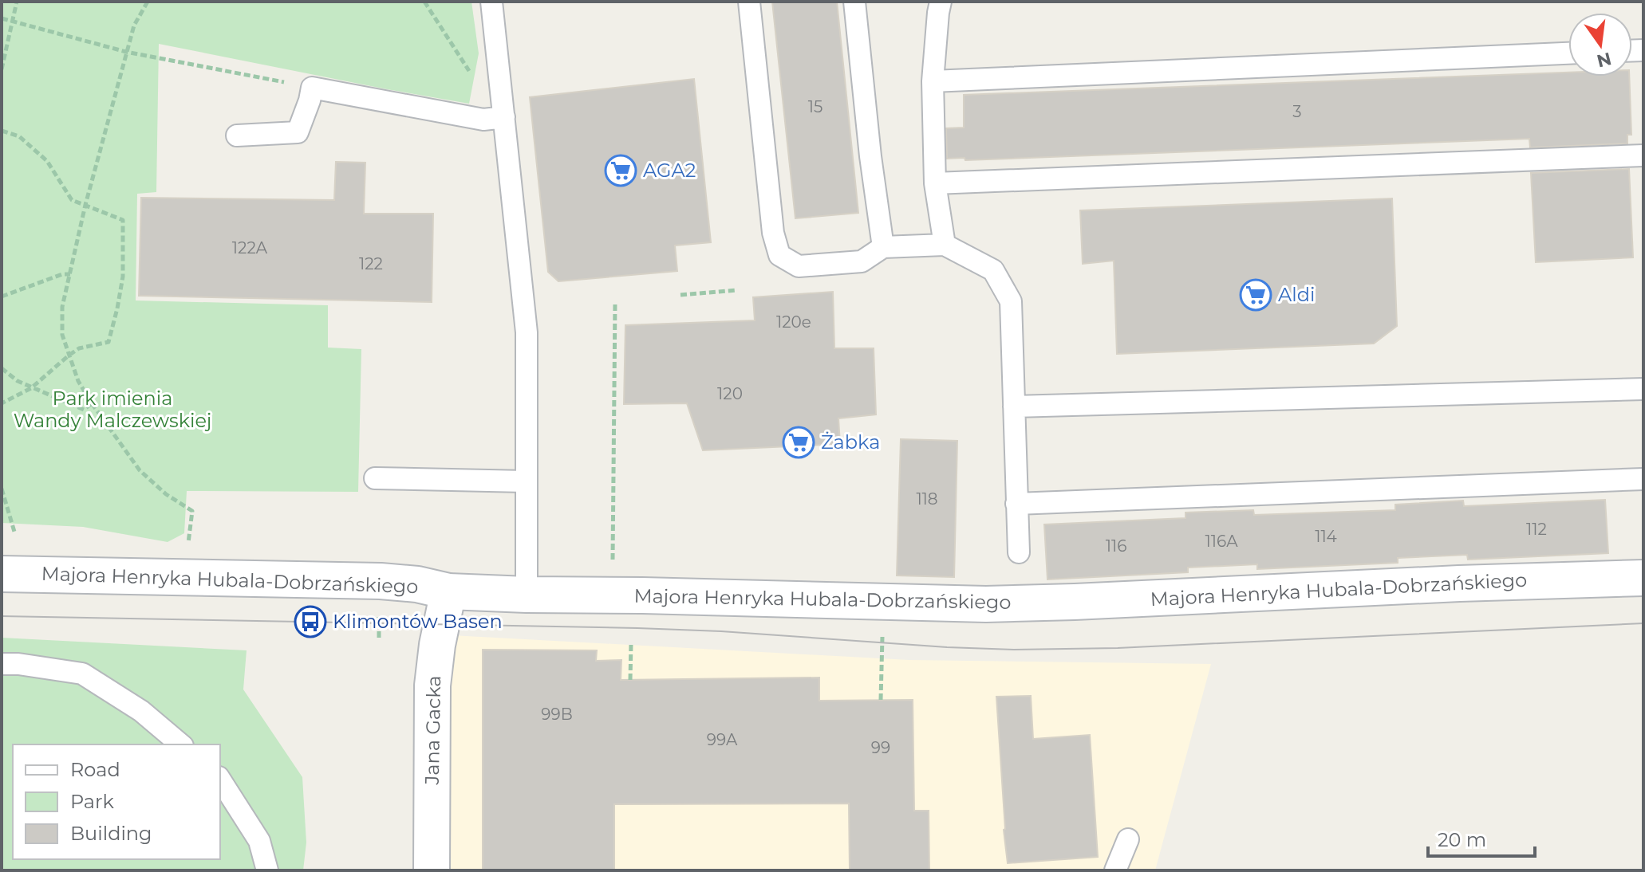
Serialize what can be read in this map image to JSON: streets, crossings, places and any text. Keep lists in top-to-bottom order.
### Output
{
  "streets": {
    "street": ["Majora Henryka Hubala-Dobrzańskiego", "Jana Gacka"]
  },
  "crossings": [
    ["Majora Henryka Hubala-Dobrzańskiego", "Jana Gacka"]
  ],
  "parks": ["Park imienia Wandy Malczewskiej"],
  "places": {
    "supermarket": ["AGA2", "Aldi", "Żabka"],
    "bus stop": ["Klimontów Basen"]
  },
  "house_numbers": [
    "15",
    "3",
    "122A",
    "122",
    "120e",
    "120",
    "118",
    "112",
    "114",
    "116A",
    "116",
    "99B",
    "99A",
    "99"
  ],
  "legend": ["Road", "Park", "Building"],
  "scale_bar": "20 m",
  "north": "bottom"
}
